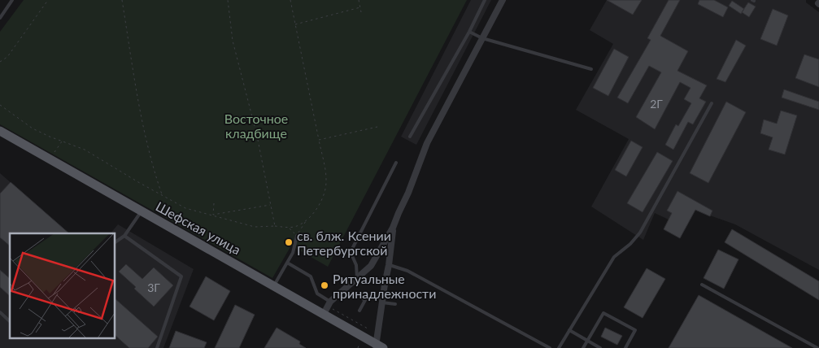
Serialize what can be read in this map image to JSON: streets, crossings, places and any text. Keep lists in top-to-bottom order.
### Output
{
  "streets": {
    "main road": ["Шефская улица"]
  },
  "parks": ["Восточное кладбище"],
  "places": ["св. блж. Ксении Петербургской", "Ритуальные принадлежности"],
  "house_numbers": ["2Г", "3Г"]
}
